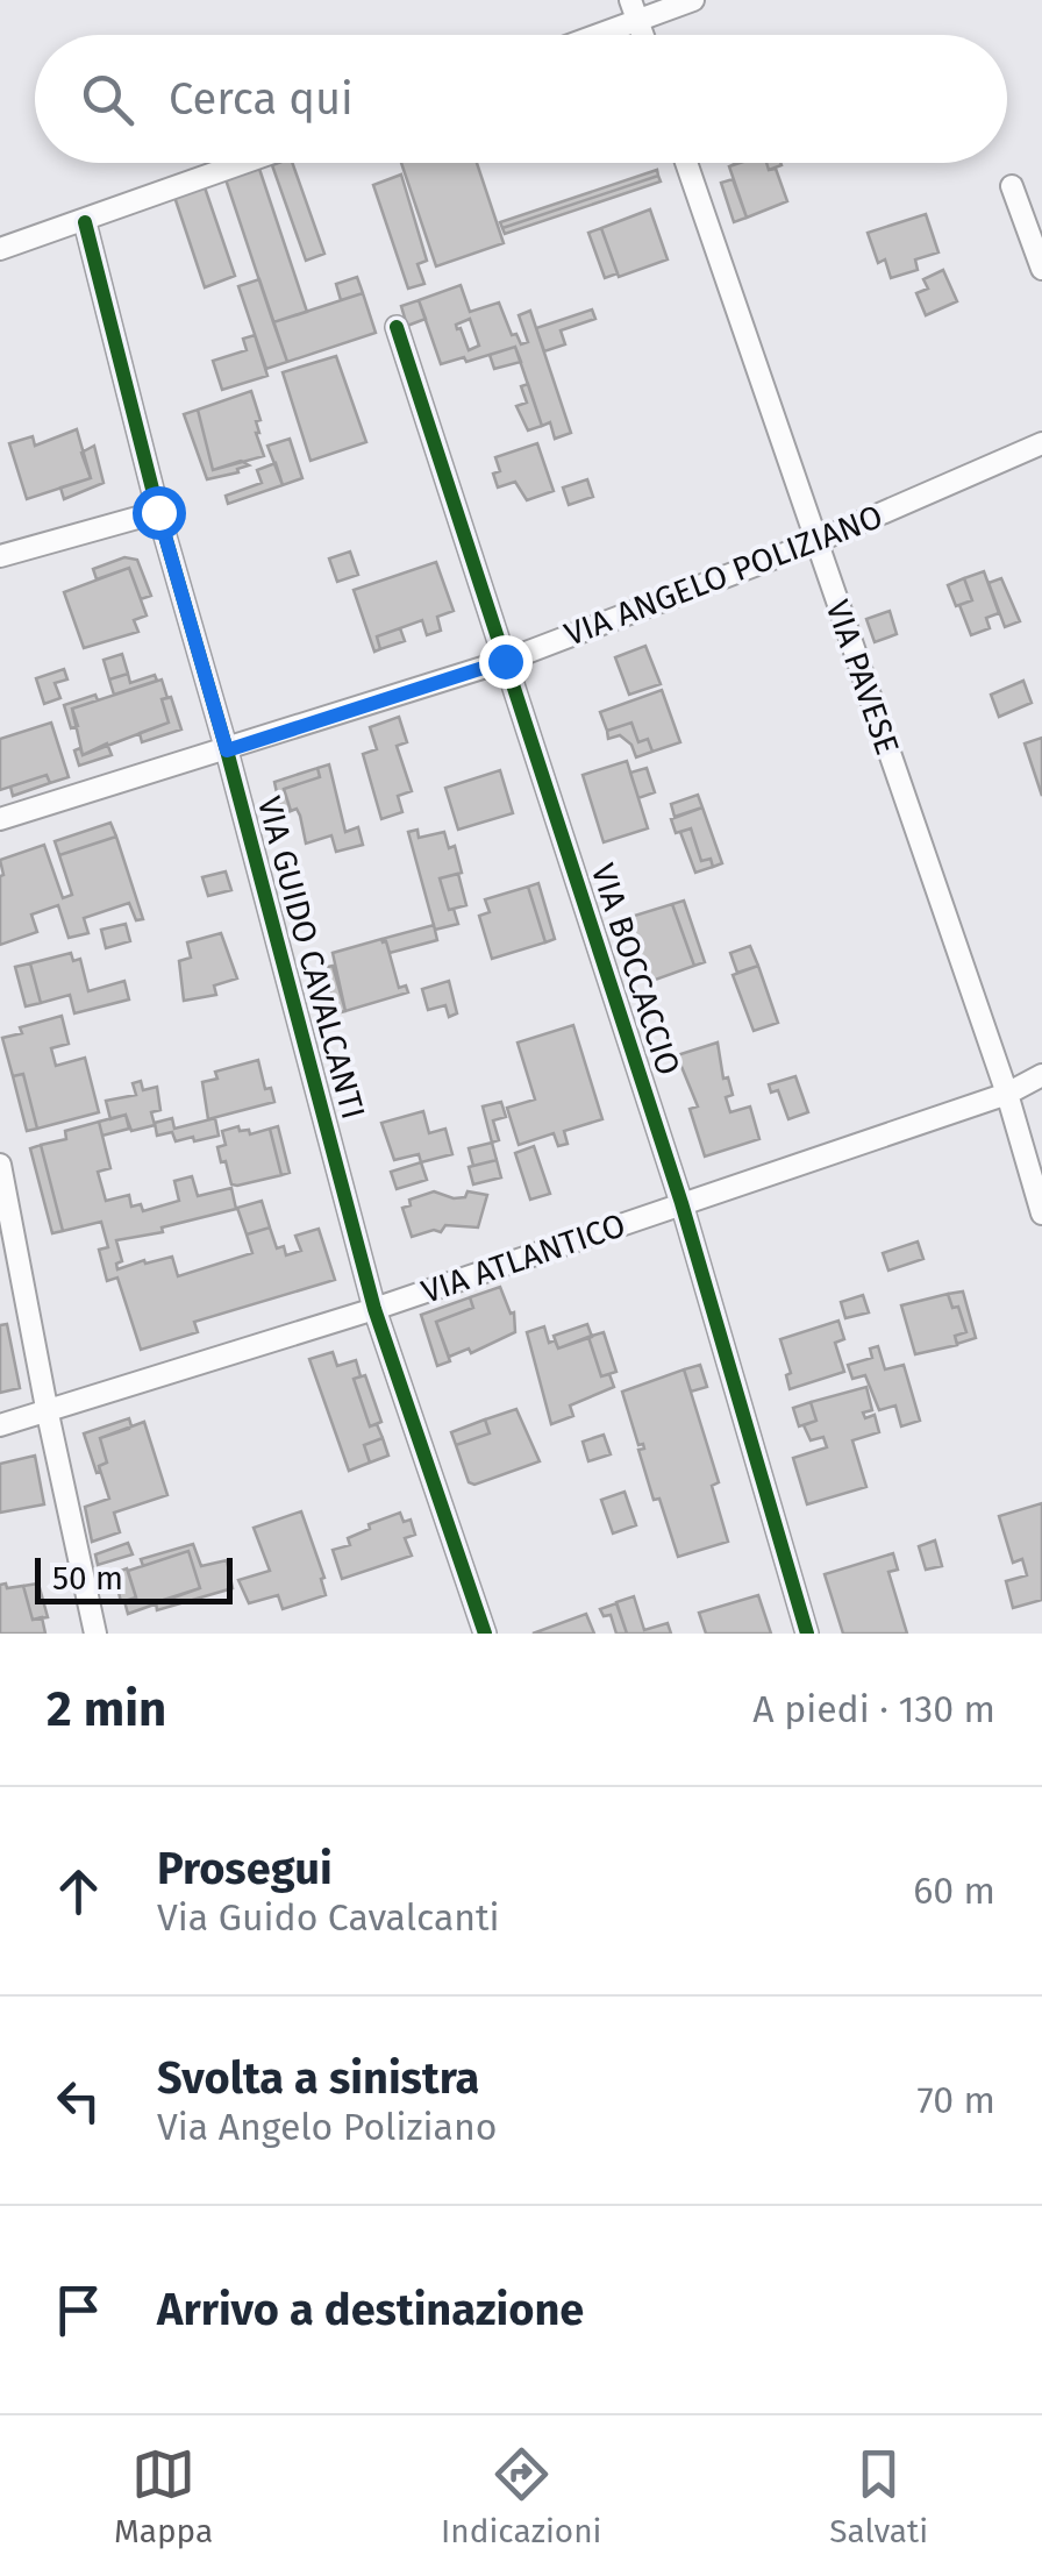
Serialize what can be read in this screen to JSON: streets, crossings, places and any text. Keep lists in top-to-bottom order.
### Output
{
  "streets": {
    "street": [
      "VIA ANGELO POLIZIANO",
      "VIA PAVESE",
      "VIA GUIDO CAVALCANTI",
      "VIA BOCCACCIO",
      "VIA ATLANTICO"
    ]
  },
  "crossings": [
    ["VIA ANGELO POLIZIANO", "VIA PAVESE"],
    ["VIA ANGELO POLIZIANO", "VIA GUIDO CAVALCANTI"],
    ["VIA ANGELO POLIZIANO", "VIA BOCCACCIO"],
    ["VIA PAVESE", "VIA ATLANTICO"],
    ["VIA GUIDO CAVALCANTI", "VIA ATLANTICO"],
    ["VIA BOCCACCIO", "VIA ATLANTICO"]
  ],
  "scale_bar": "50 m",
  "page": {
    "search": "Cerca qui",
    "scale": "50 m",
    "heading": ["2 min", "A piedi · 130 m"],
    "list": [
      ["Prosegui", "Via Guido Cavalcanti", "60 m"],
      ["Svolta a sinistra", "Via Angelo Poliziano", "70 m"],
      "Arrivo a destinazione"
    ],
    "nav": ["Mappa", "Indicazioni", "Salvati"]
  }
}
